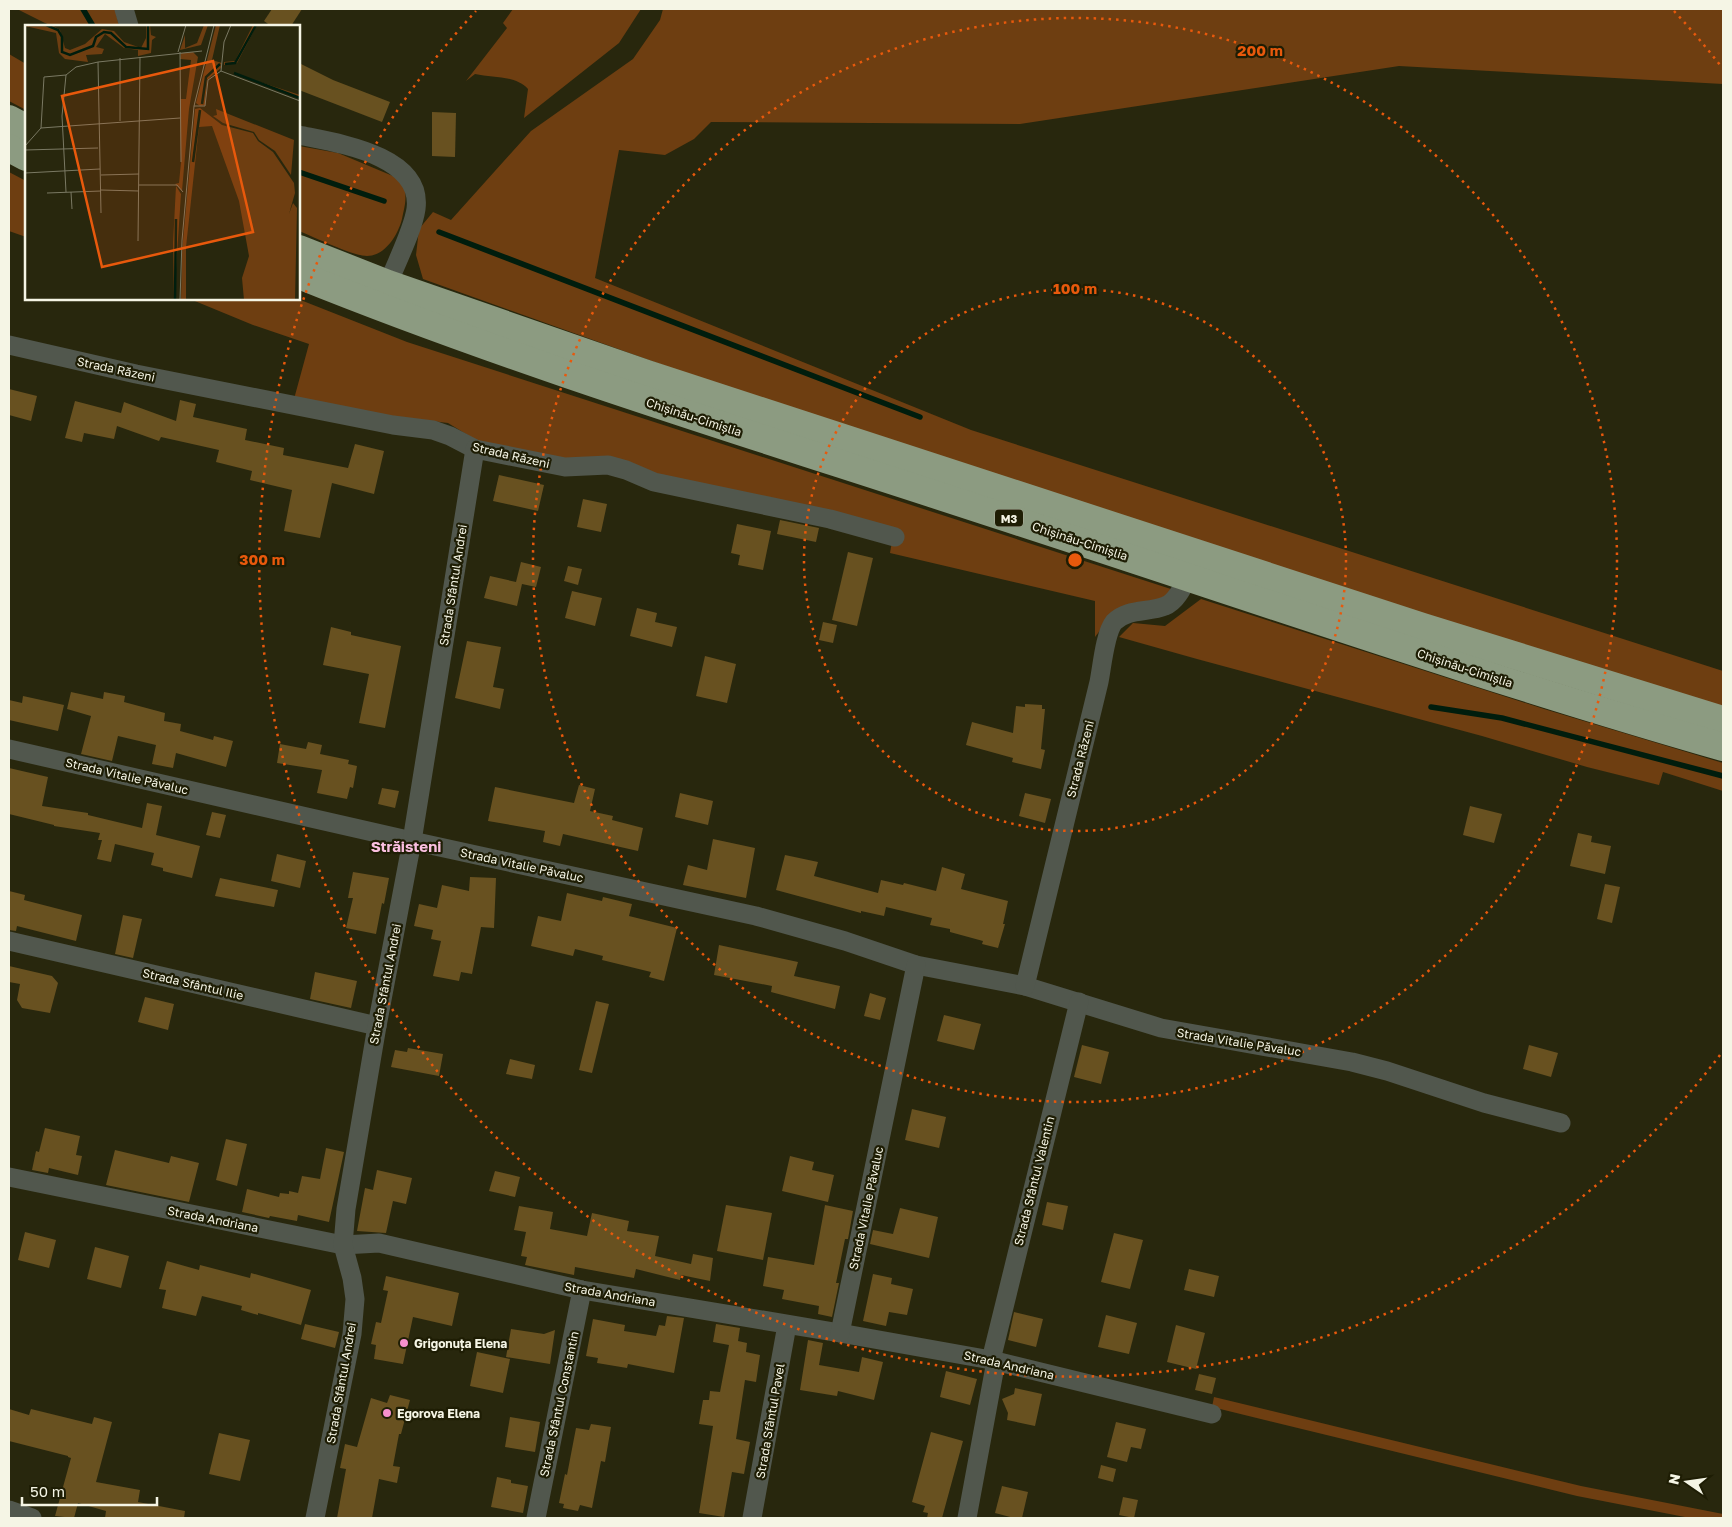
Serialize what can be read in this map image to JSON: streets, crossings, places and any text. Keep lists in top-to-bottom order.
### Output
{
  "streets": {
    "highway": ["Chișinău-Cimișlia", "M3"],
    "street": [
      "Strada Răzeni",
      "Strada Sfântul Andrei",
      "Strada Vitalie Păvaluc",
      "Strada Sfântul Ilie",
      "Strada Sfântul Valentin",
      "Strada Andriana",
      "Strada Sfântul Constantin",
      "Strada Sfântul Pavel"
    ]
  },
  "crossings": [
    ["Strada Răzeni", "Chișinău-Cimișlia"],
    ["Strada Răzeni", "Strada Sfântul Andrei"],
    ["Strada Răzeni", "Strada Vitalie Păvaluc"],
    ["Strada Sfântul Andrei", "Strada Vitalie Păvaluc"],
    ["Strada Sfântul Andrei", "Strada Sfântul Ilie"],
    ["Strada Sfântul Andrei", "Strada Andriana"],
    ["Strada Vitalie Păvaluc", "Strada Sfântul Valentin"],
    ["Strada Vitalie Păvaluc", "Strada Andriana"],
    ["Strada Sfântul Valentin", "Strada Andriana"],
    ["Strada Andriana", "Strada Sfântul Constantin"],
    ["Strada Andriana", "Strada Sfântul Pavel"]
  ],
  "districts": ["Străisteni"],
  "places": ["Grigonuța Elena", "Egorova Elena"],
  "scale_bar": "50 m",
  "north": "left",
  "rings": ["200 m", "100 m", "300 m"]
}
